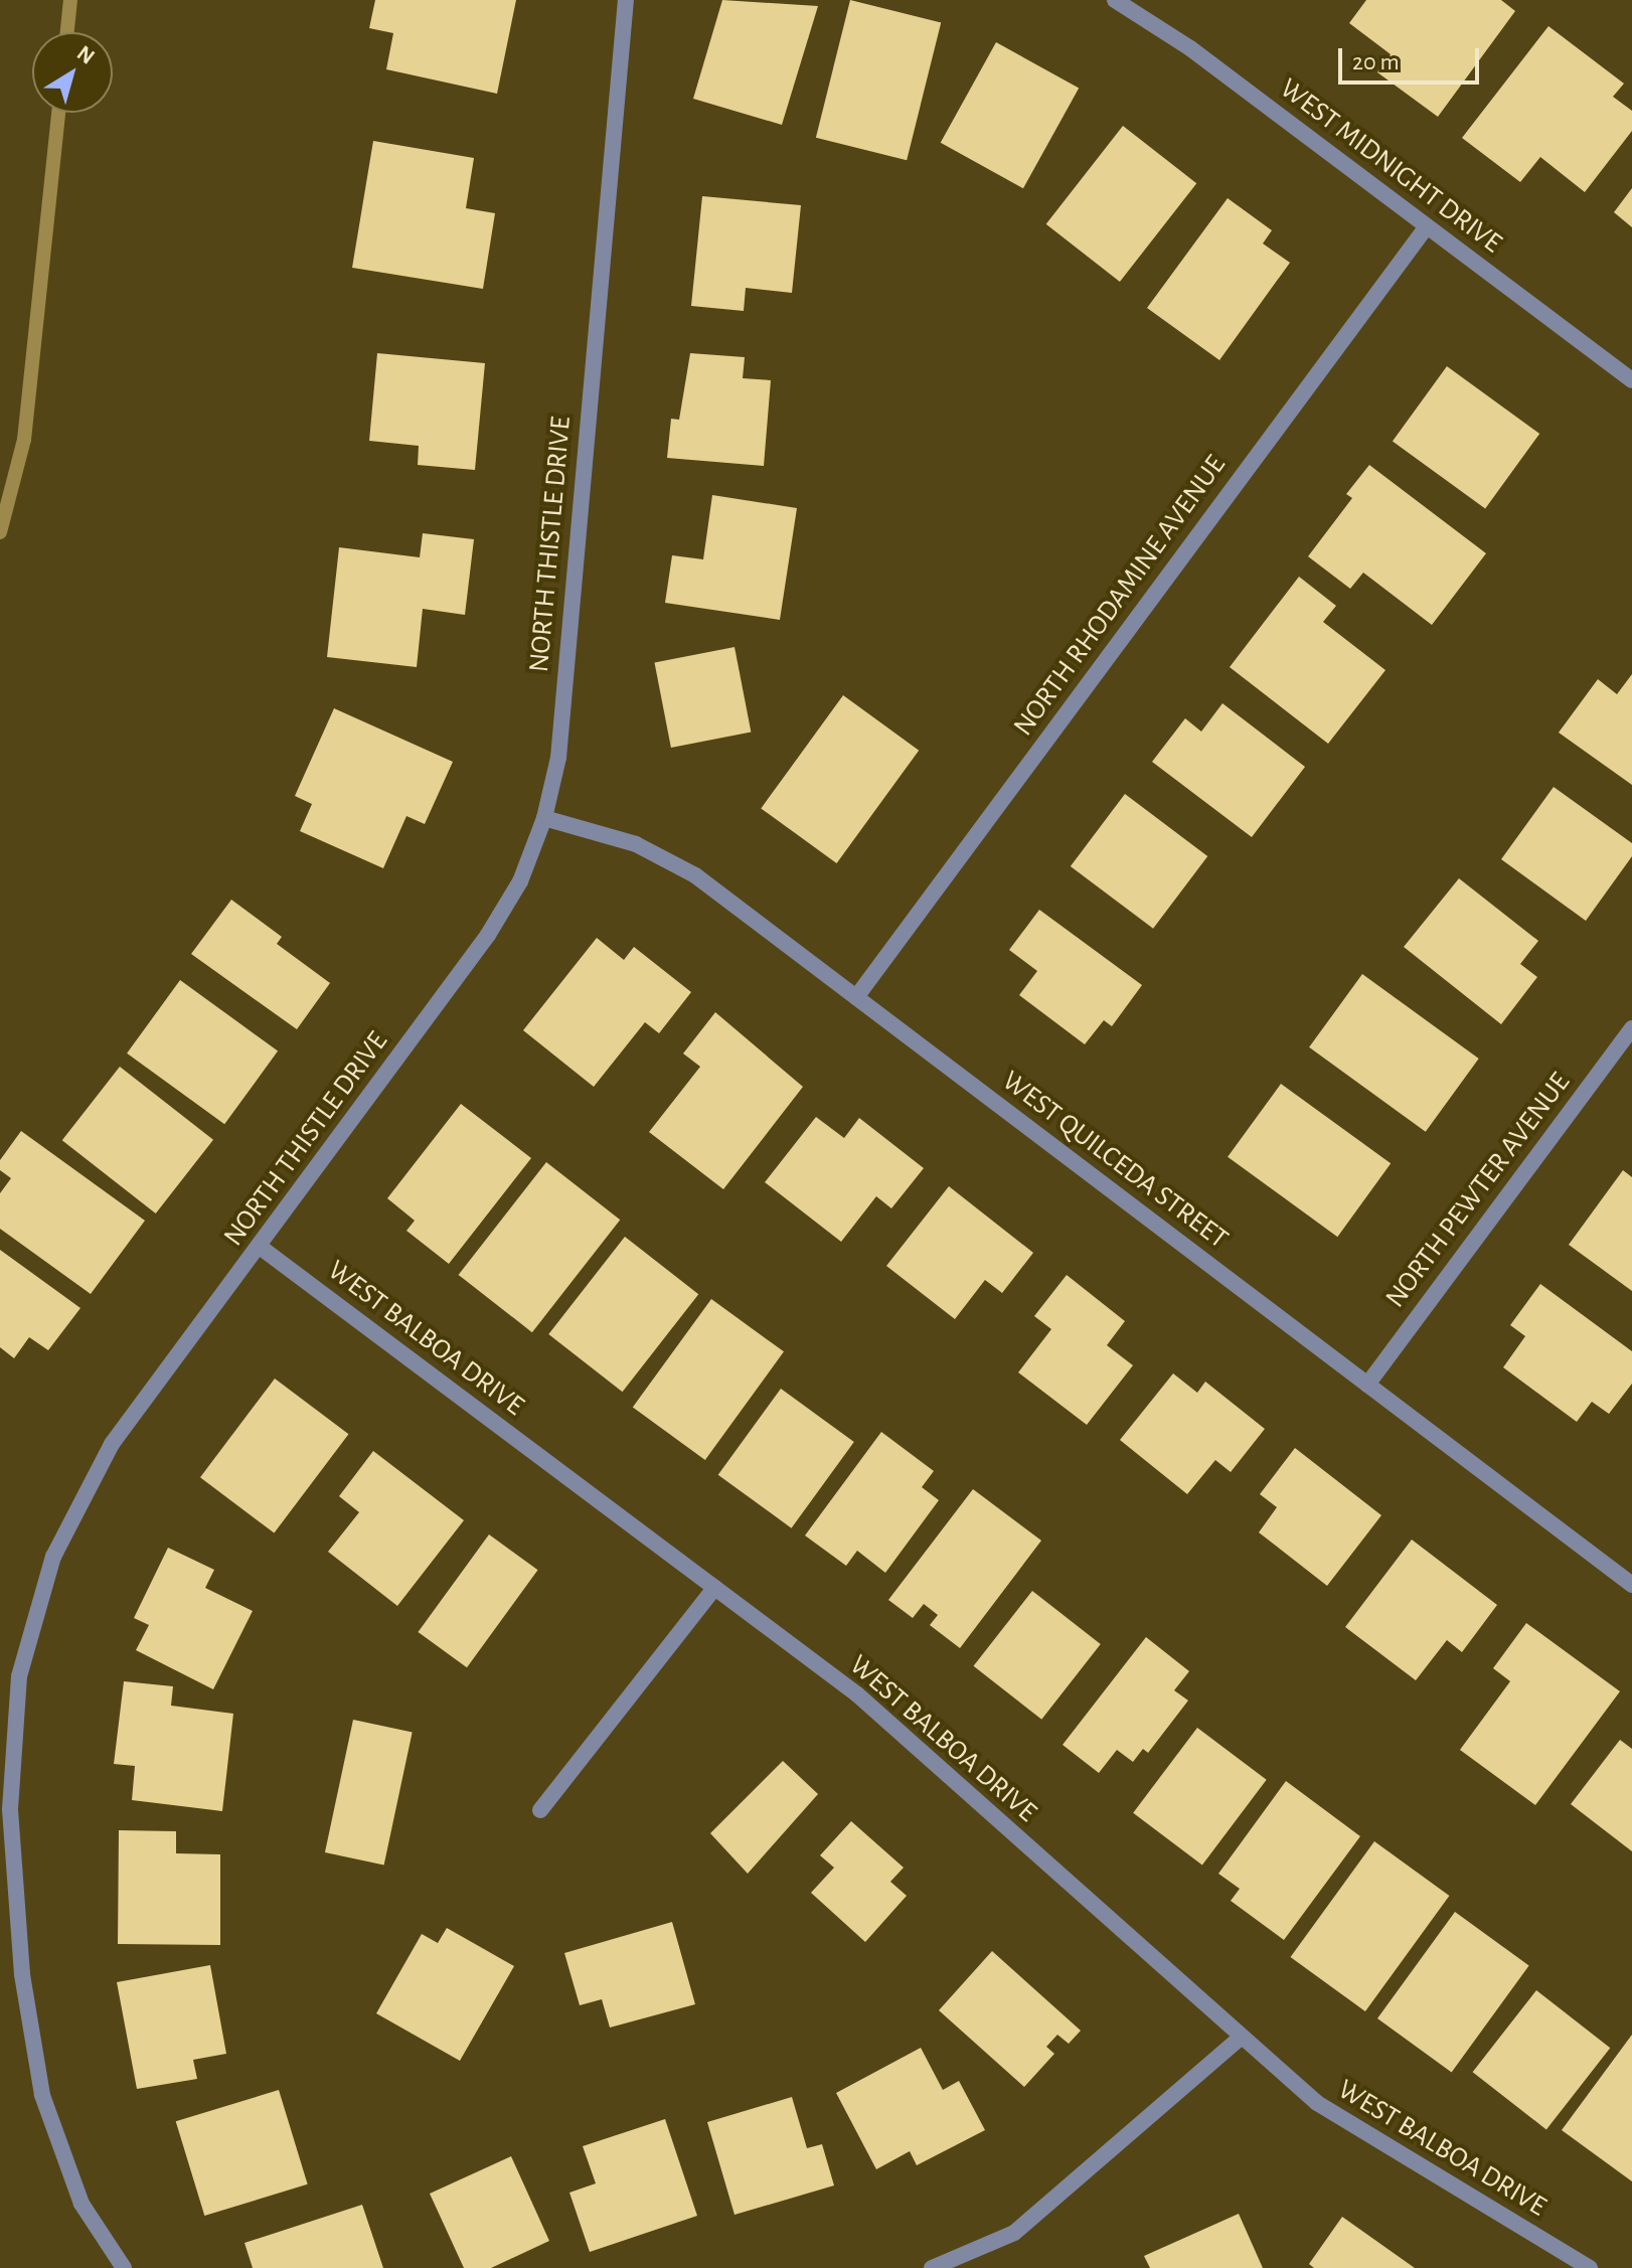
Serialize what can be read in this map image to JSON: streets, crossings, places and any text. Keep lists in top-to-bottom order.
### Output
{
  "streets": {
    "street": [
      "WEST MIDNIGHT DRIVE",
      "NORTH THISTLE DRIVE",
      "NORTH RHODAMINE AVENUE",
      "WEST QUILCEDA STREET",
      "NORTH PEWTER AVENUE",
      "WEST BALBOA DRIVE"
    ]
  },
  "crossings": [
    ["WEST MIDNIGHT DRIVE", "NORTH RHODAMINE AVENUE"],
    ["NORTH THISTLE DRIVE", "WEST QUILCEDA STREET"],
    ["NORTH THISTLE DRIVE", "WEST BALBOA DRIVE"],
    ["NORTH RHODAMINE AVENUE", "WEST QUILCEDA STREET"],
    ["WEST QUILCEDA STREET", "NORTH PEWTER AVENUE"]
  ],
  "scale_bar": "20 m",
  "north": "top right"
}
